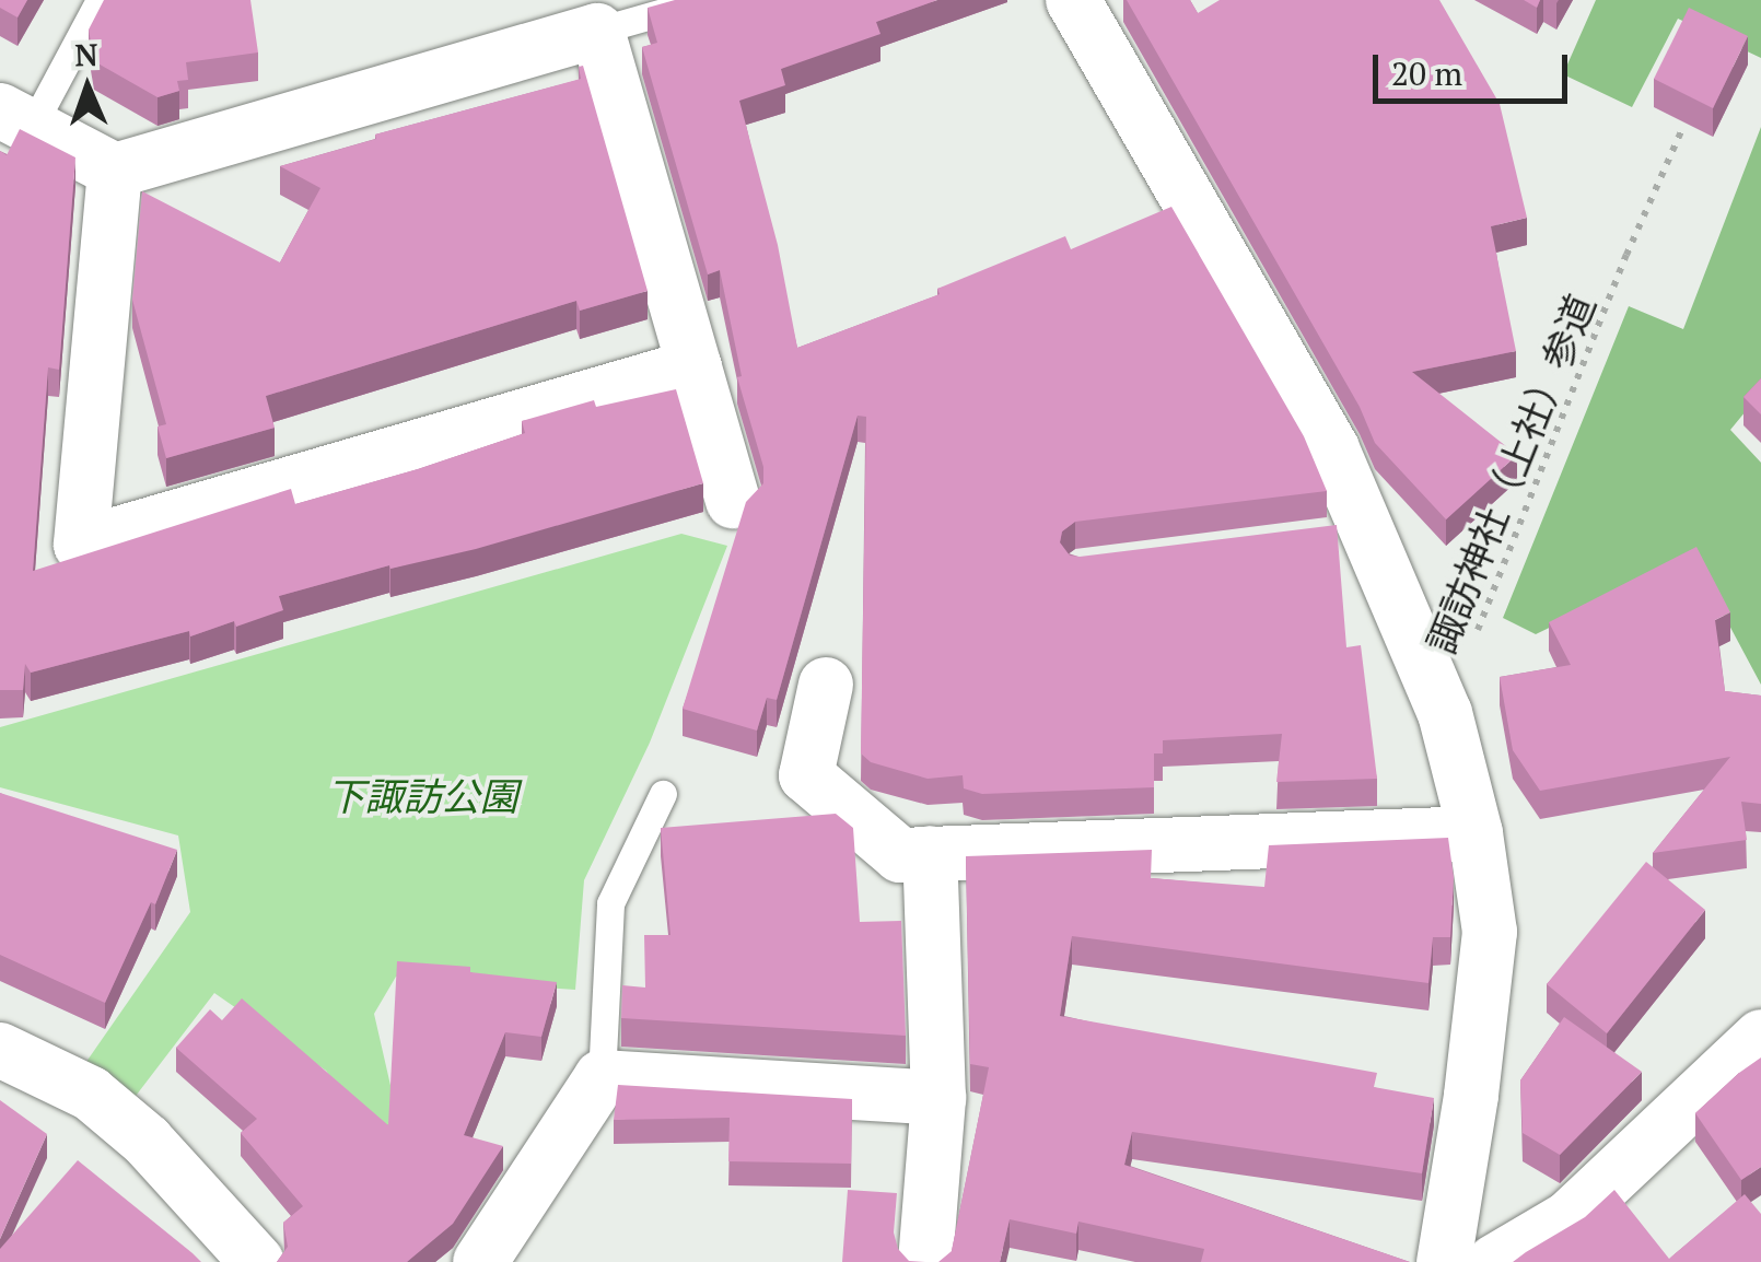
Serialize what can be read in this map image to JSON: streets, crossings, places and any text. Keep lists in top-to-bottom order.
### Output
{
  "streets": {
    "path": ["諏訪神社（上社）参道"]
  },
  "parks": ["下諏訪公園"],
  "scale_bar": "20 m",
  "north": "top"
}
